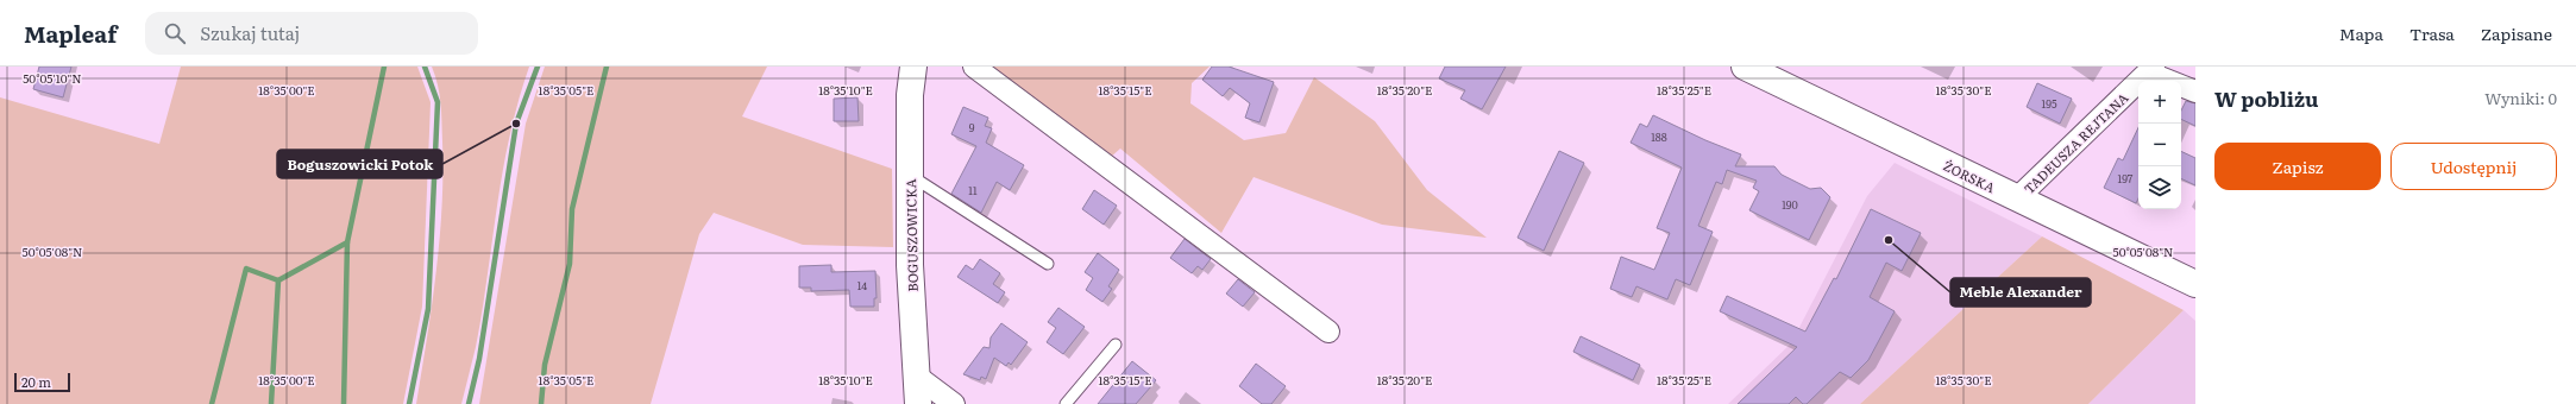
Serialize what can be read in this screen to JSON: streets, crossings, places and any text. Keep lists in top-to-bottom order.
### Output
{
  "streets": {
    "main road": ["ŻORSKA", "BOGUSZOWICKA"],
    "street": ["TADEUSZA REJTANA"]
  },
  "crossings": [
    ["TADEUSZA REJTANA", "ŻORSKA"]
  ],
  "places": ["Boguszowicki Potok", "Meble Alexander"],
  "house_numbers": [
    "195",
    "9",
    "188",
    "197",
    "11",
    "190",
    "14"
  ],
  "scale_bar": "20 m",
  "page": {
    "header": "Mapleaf",
    "search": "Szukaj tutaj",
    "nav": ["Mapa", "Trasa", "Zapisane"],
    "heading": ["W pobliżu", "Wyniki: 0"],
    "map_buttons": ["+", "−"],
    "buttons": ["Zapisz", "Udostępnij"],
    "scale": "20 m"
  },
  "coordinates": [
    "50°05'10\"N",
    "18°35'00\"E",
    "18°35'05\"E",
    "18°35'10\"E",
    "18°35'15\"E",
    "18°35'20\"E",
    "18°35'25\"E",
    "18°35'30\"E",
    "50°05'08\"N"
  ]
}
